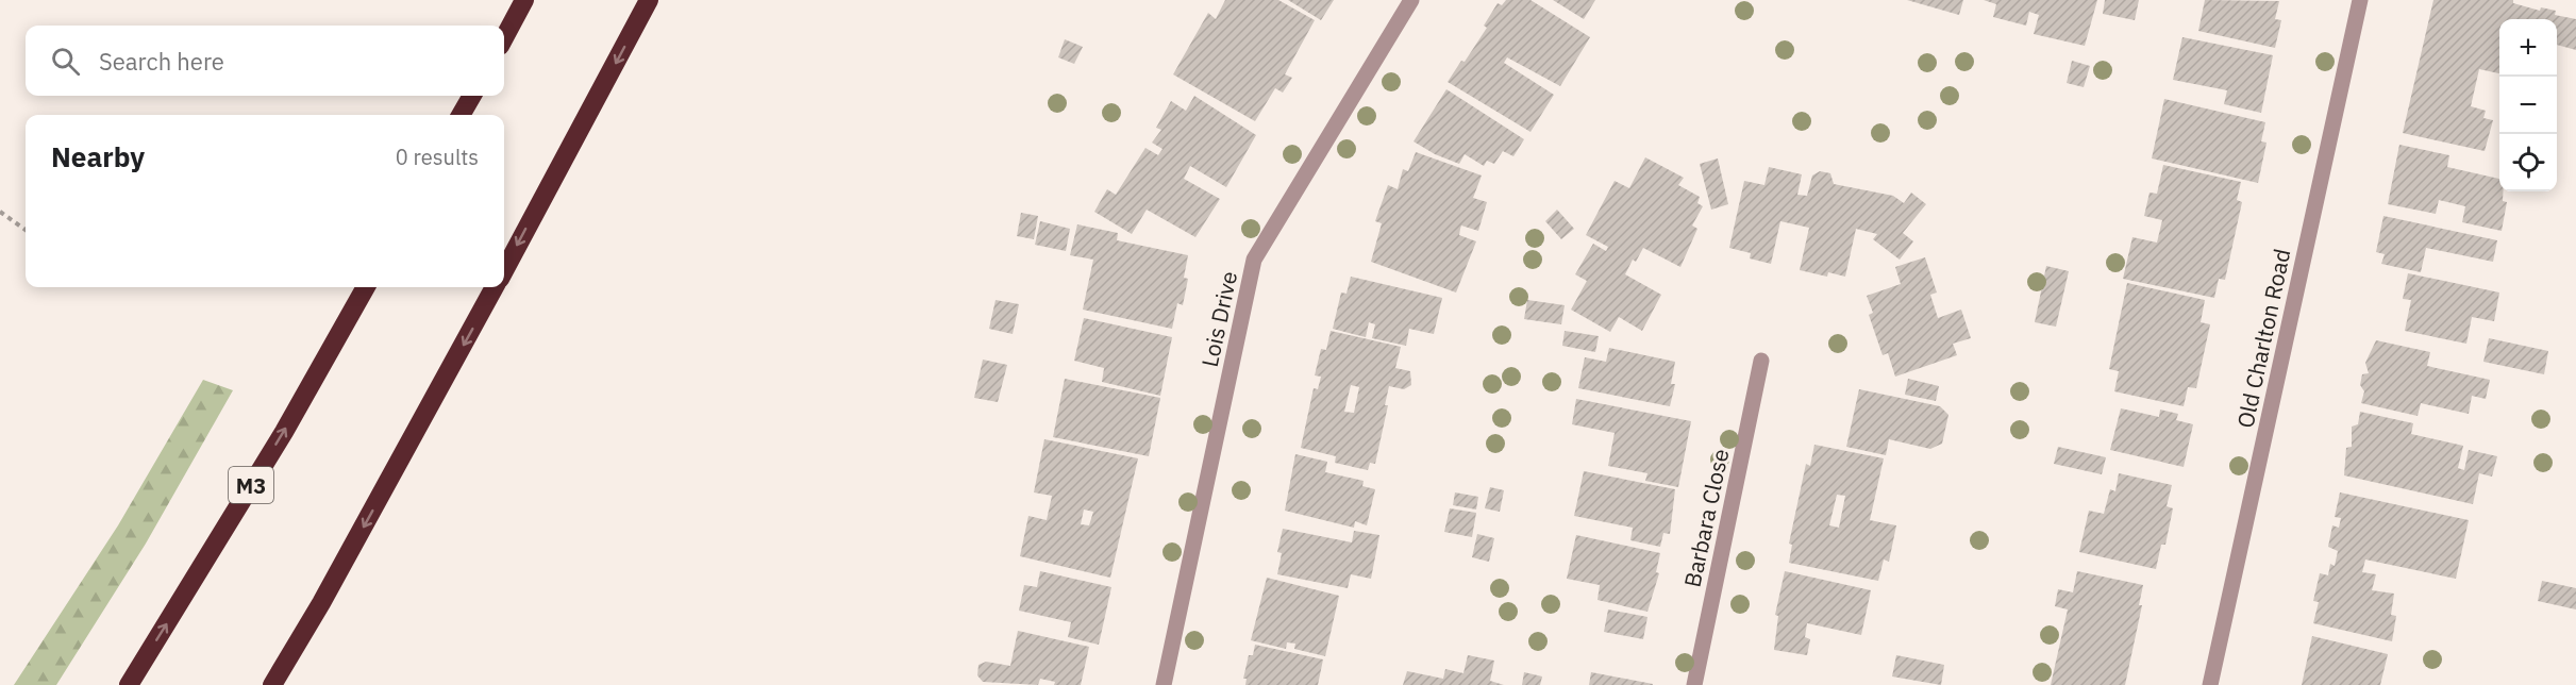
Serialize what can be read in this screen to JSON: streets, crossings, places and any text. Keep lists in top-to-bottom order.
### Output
{
  "streets": {
    "highway": ["M3"],
    "street": ["Lois Drive", "Old Charlton Road", "Barbara Close"]
  },
  "page": {
    "map_buttons": ["+", "−"],
    "search": "Search here",
    "heading": ["Nearby", "0 results"]
  }
}
